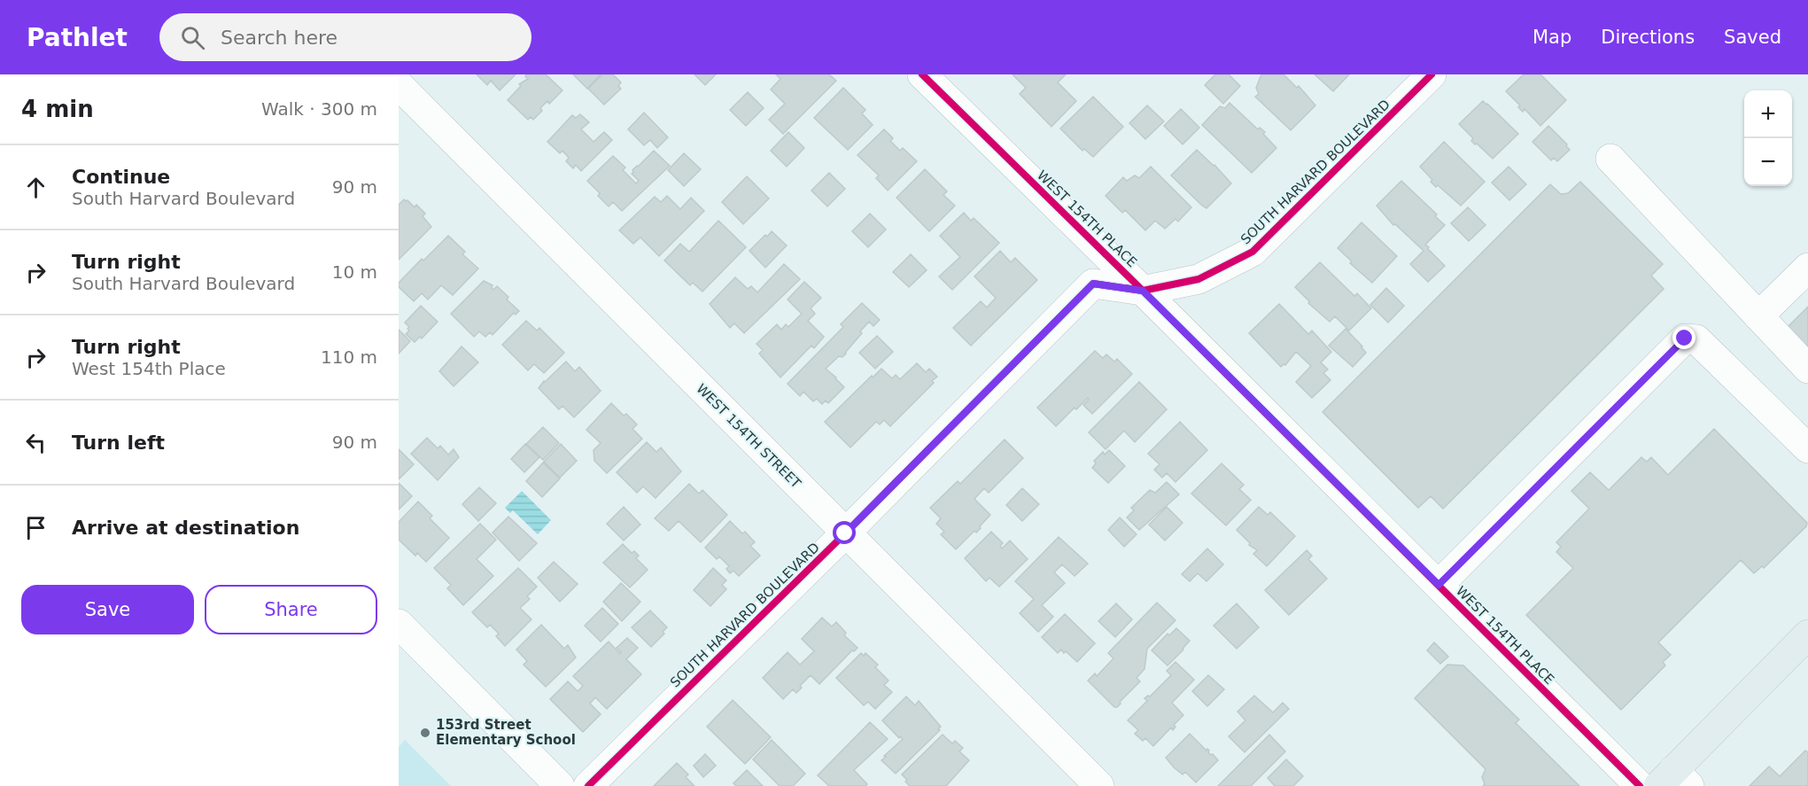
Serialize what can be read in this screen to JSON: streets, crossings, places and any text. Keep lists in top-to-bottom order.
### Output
{
  "streets": {
    "street": ["SOUTH HARVARD BOULEVARD", "WEST 154TH PLACE", "WEST 154TH STREET"]
  },
  "crossings": [
    ["SOUTH HARVARD BOULEVARD", "WEST 154TH PLACE"],
    ["SOUTH HARVARD BOULEVARD", "WEST 154TH STREET"]
  ],
  "places": ["153rd Street Elementary School"],
  "page": {
    "header": "Pathlet",
    "search": "Search here",
    "nav": ["Map", "Directions", "Saved"],
    "heading": ["4 min", "Walk · 300 m"],
    "map_buttons": ["+", "−"],
    "list": [
      ["Continue", "South Harvard Boulevard", "90 m"],
      ["Turn right", "South Harvard Boulevard", "10 m"],
      ["Turn right", "West 154th Place", "110 m"],
      ["Turn left", "90 m"],
      "Arrive at destination"
    ],
    "buttons": ["Save", "Share"]
  }
}
